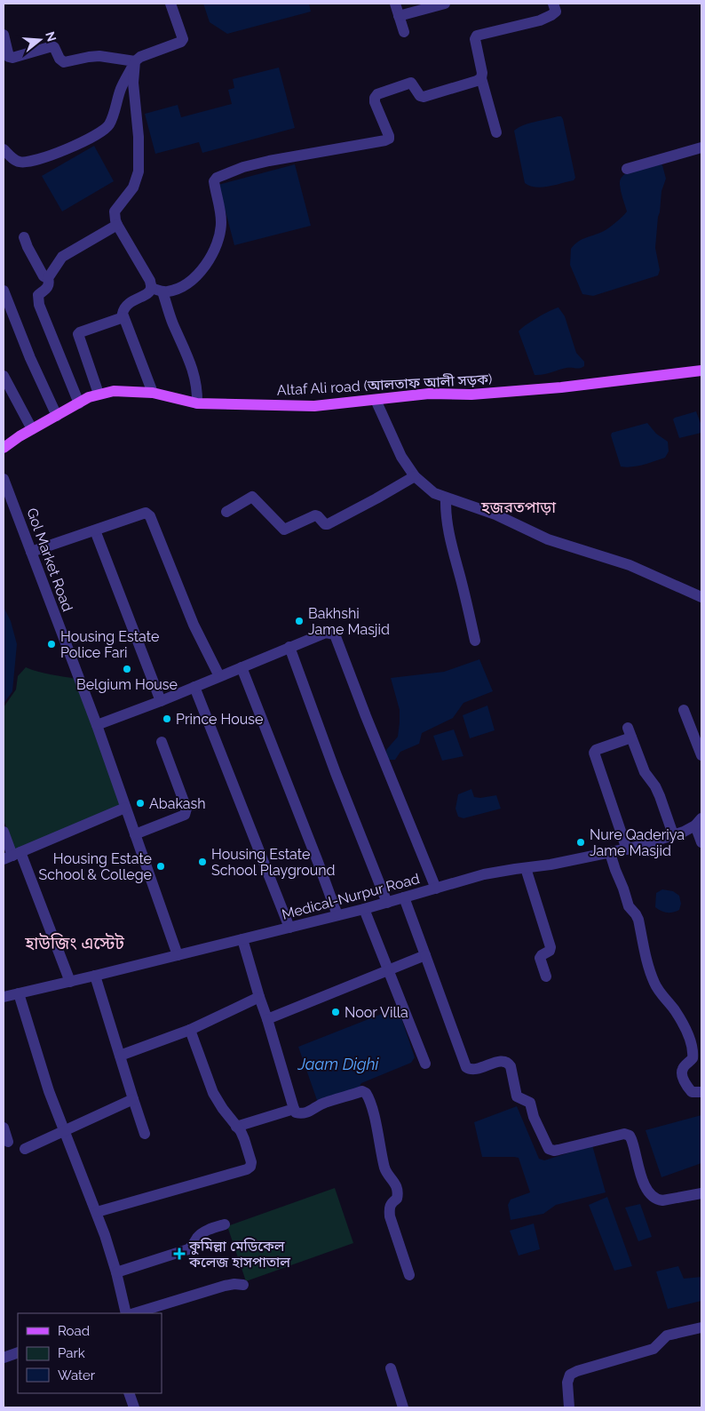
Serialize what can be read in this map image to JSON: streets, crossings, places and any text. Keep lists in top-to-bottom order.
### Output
{
  "streets": {
    "main road": ["Altaf Ali road (আলতাফ আলী সড়ক)"],
    "street": ["Gol Market Road", "Medical-Nurpur Road"]
  },
  "crossings": [
    ["Gol Market Road", "Medical-Nurpur Road"]
  ],
  "districts": ["হজরতপাড়া", "হাউজিং এস্টেট"],
  "water": ["Jaam Dighi"],
  "places": {
    "other": [
      "Bakhshi Jame Masjid",
      "Housing Estate Police Fari",
      "Belgium House",
      "Prince House",
      "Abakash",
      "Nure Qaderiya Jame Masjid",
      "Housing Estate School Playground",
      "Housing Estate School & College",
      "Noor Villa"
    ],
    "health": ["কুমিল্লা মেডিকেল কলেজ হাসপাতাল"]
  },
  "legend": ["Road", "Park", "Water"],
  "north": "right"
}
